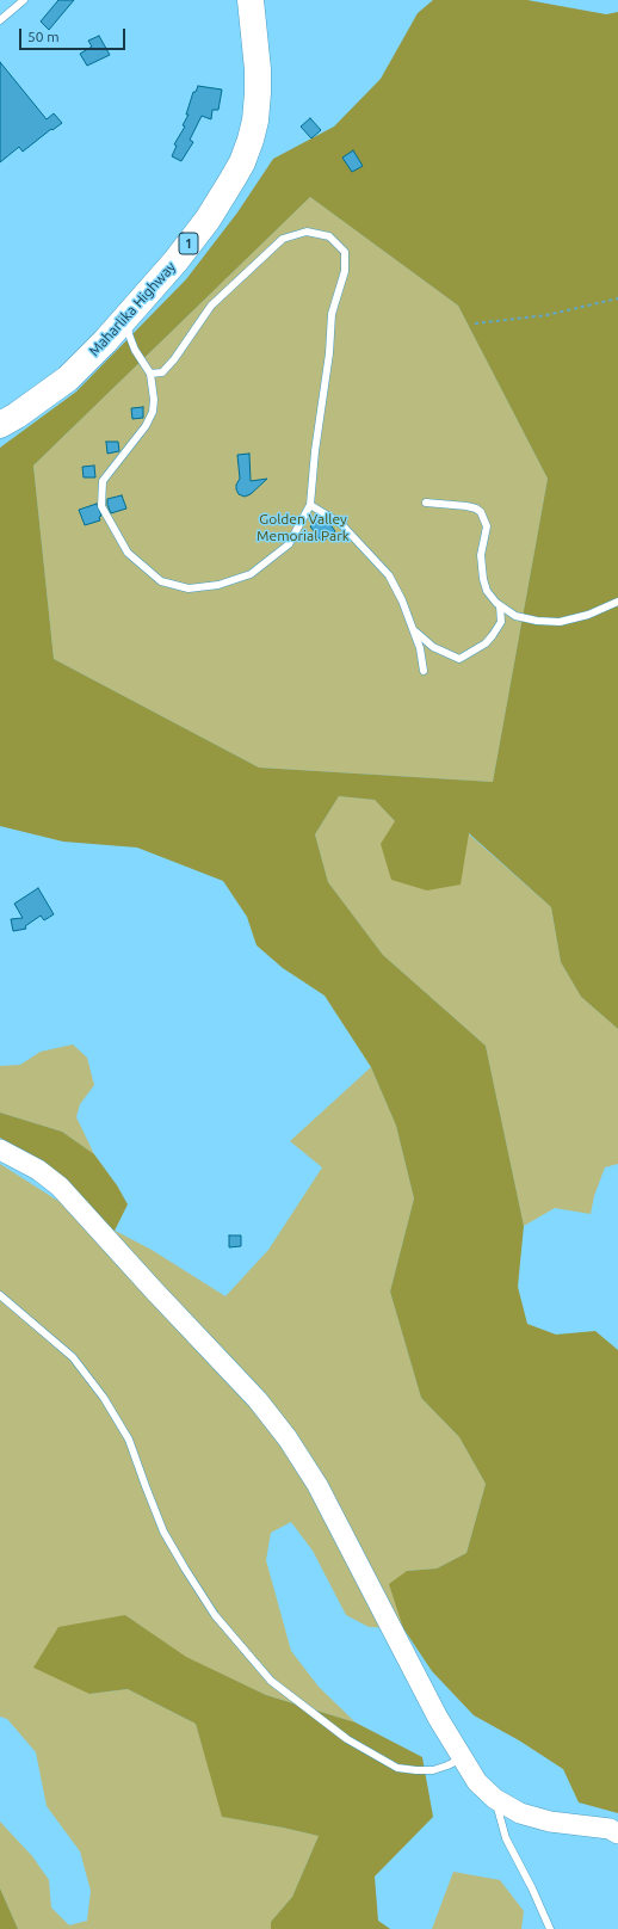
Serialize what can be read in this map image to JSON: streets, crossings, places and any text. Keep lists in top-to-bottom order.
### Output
{
  "streets": {
    "highway": ["1", "Maharlika Highway"]
  },
  "parks": ["Golden Valley Memorial Park"],
  "scale_bar": "50 m"
}
